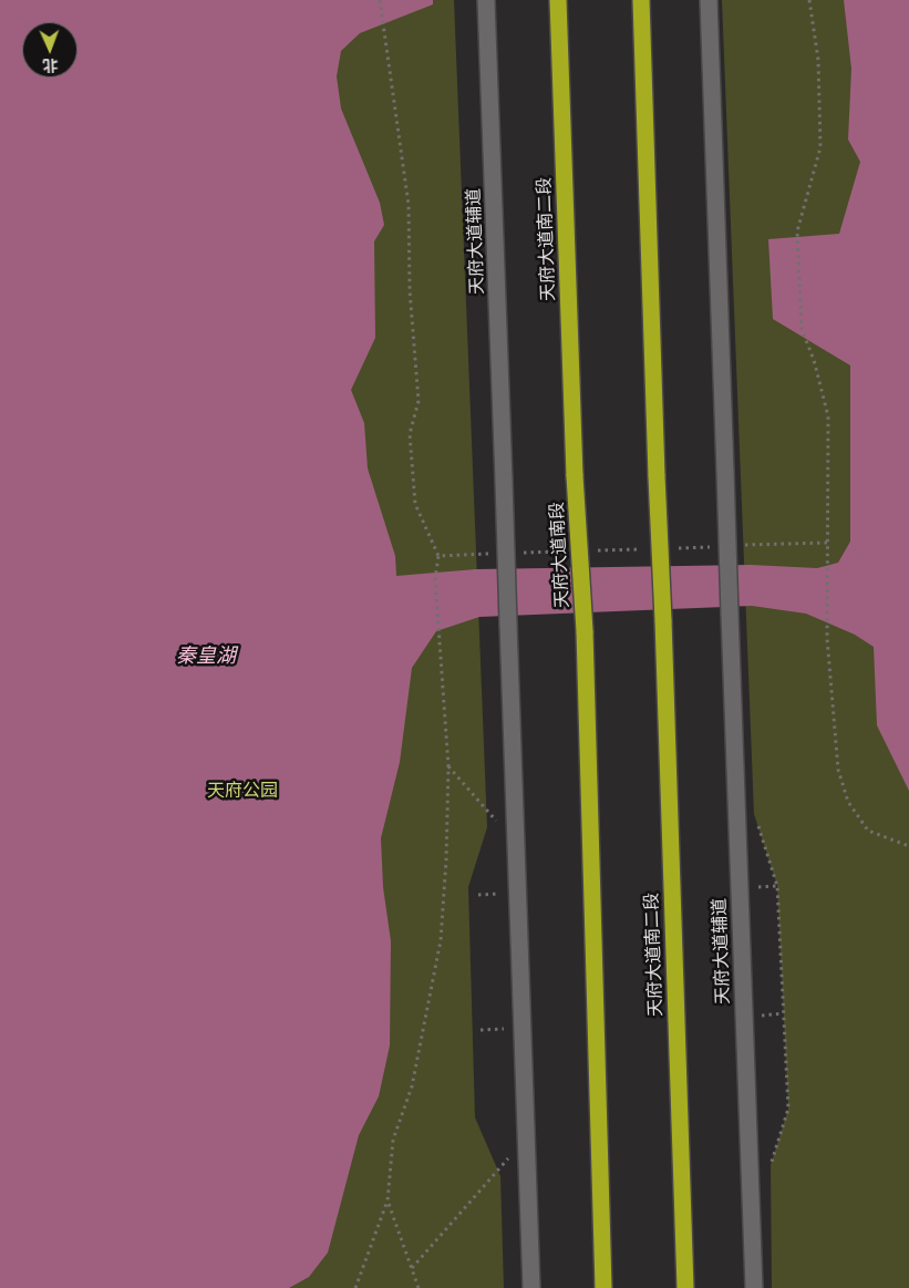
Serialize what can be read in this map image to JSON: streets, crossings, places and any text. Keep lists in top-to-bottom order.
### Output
{
  "streets": {
    "highway": ["天府大道南二段", "天府大道南段"],
    "street": ["天府大道辅道"]
  },
  "crossings": [
    ["天府大道南二段", "天府大道南段"]
  ],
  "water": ["秦皇湖"],
  "parks": ["天府公园"],
  "north": "bottom"
}
